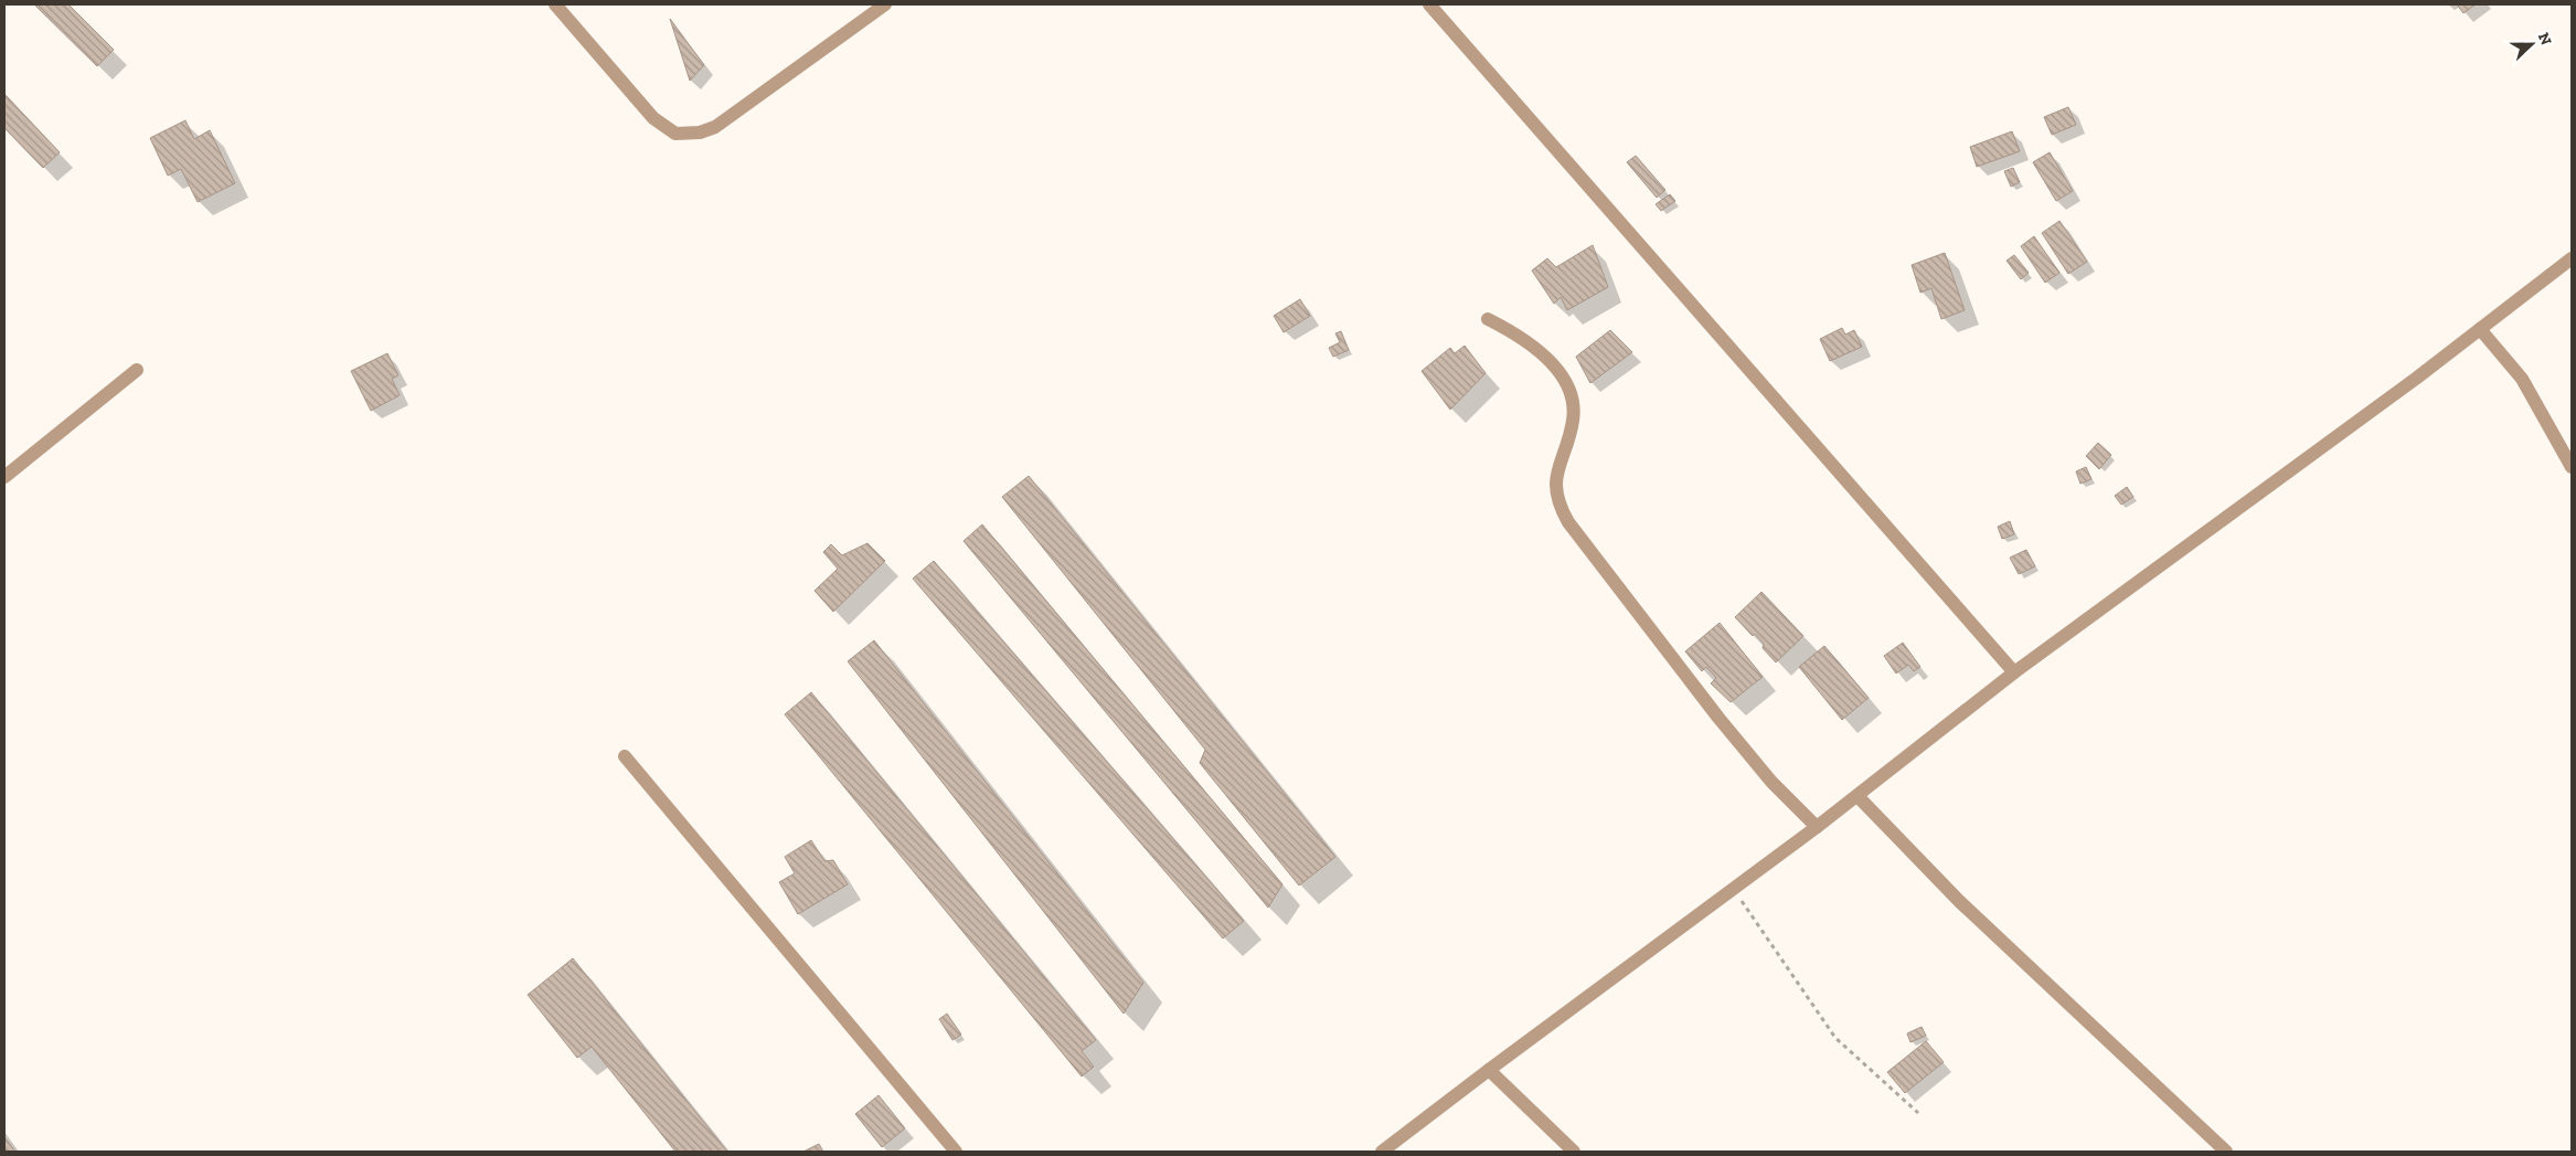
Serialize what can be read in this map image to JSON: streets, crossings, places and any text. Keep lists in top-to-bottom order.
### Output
{
  "north": "right"
}
